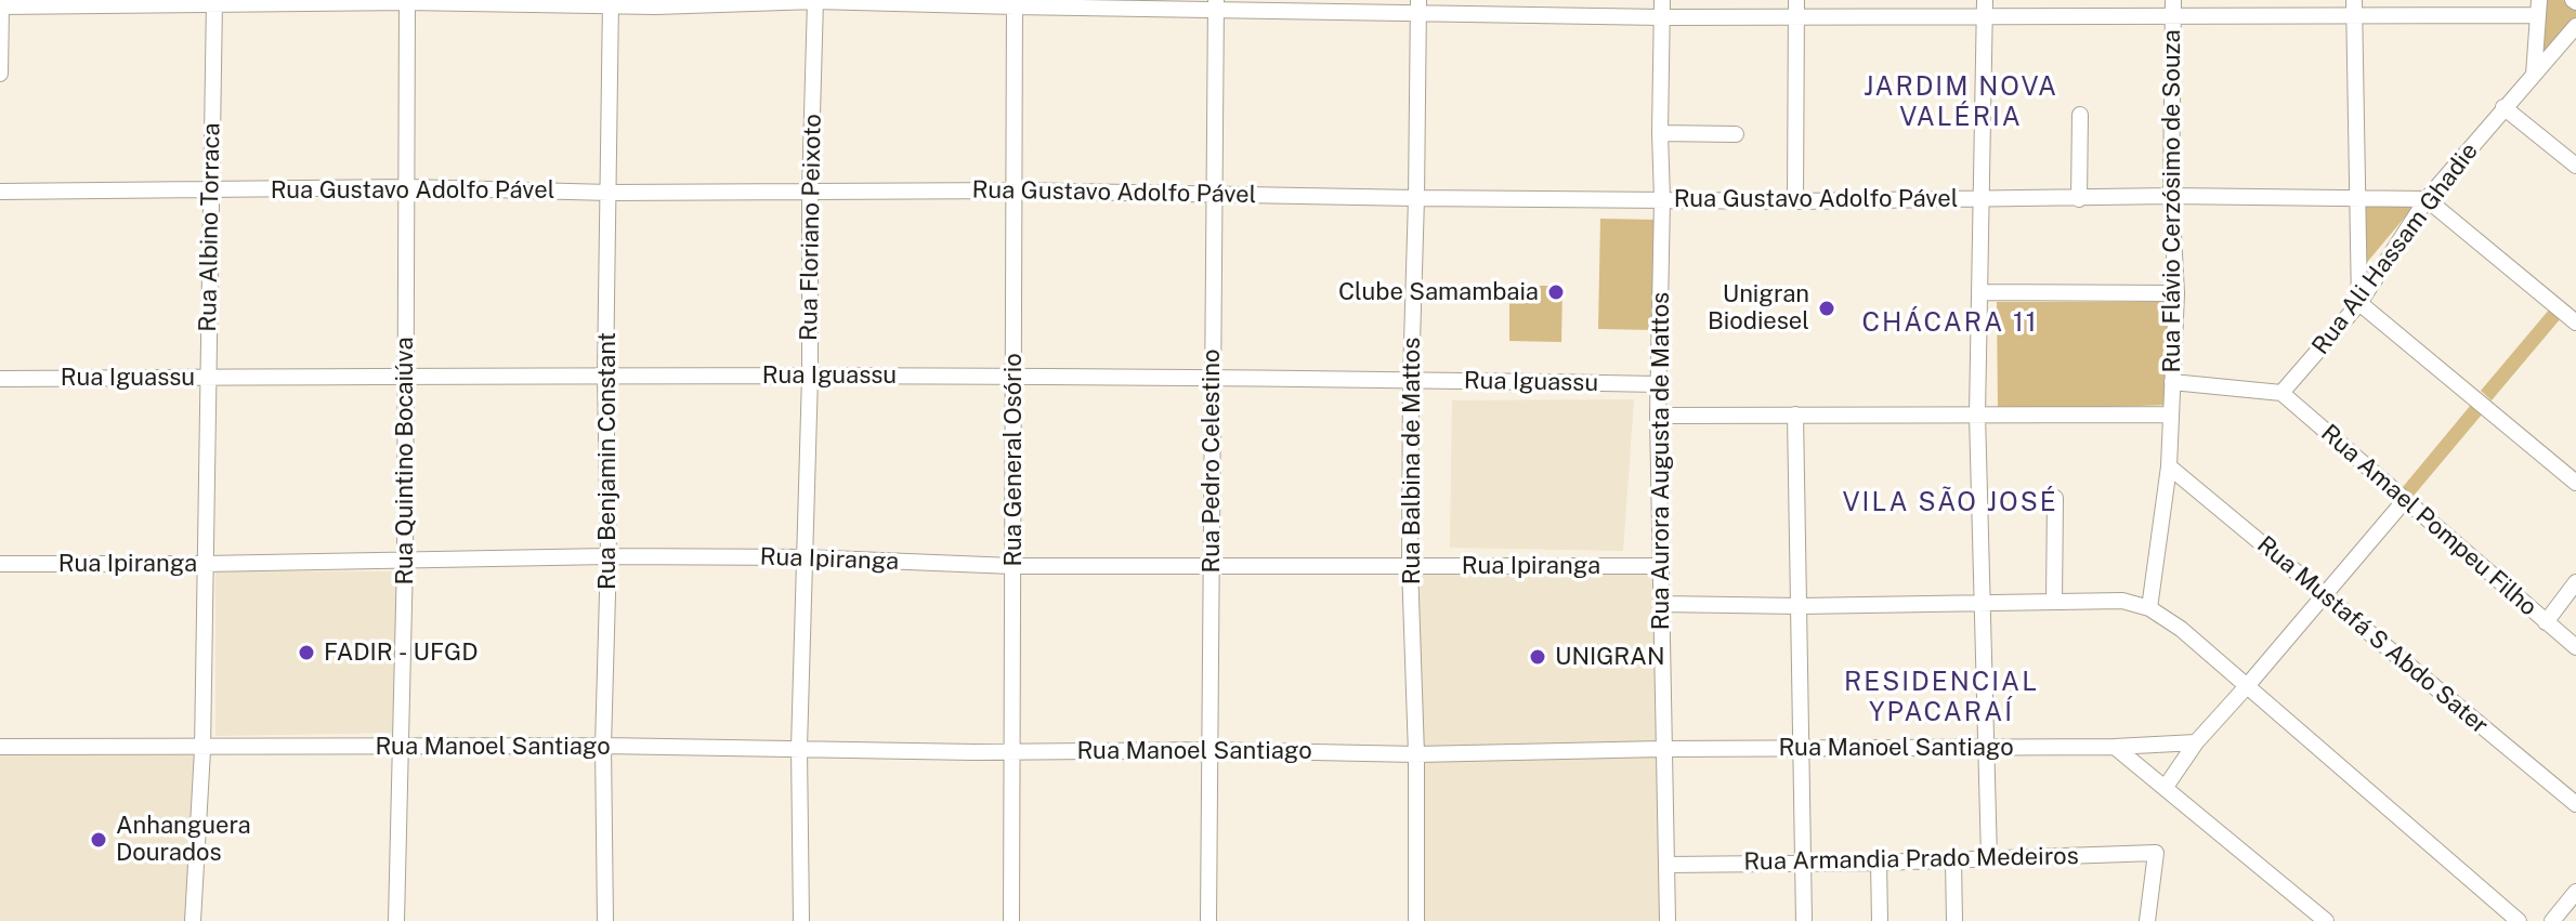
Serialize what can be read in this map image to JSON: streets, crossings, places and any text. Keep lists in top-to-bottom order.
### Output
{
  "streets": {
    "street": [
      "Rua Gustavo Adolfo Pável",
      "Rua Flávio Cerzósimo de Souza",
      "Rua Albino Torraca",
      "Rua Floriano Peixoto",
      "Rua Ali Hassam Ghadie",
      "Rua Iguassu",
      "Rua General Osório",
      "Rua Quintino Bocaiúva",
      "Rua Benjamin Constant",
      "Rua Pedro Celestino",
      "Rua Balbina de Mattos",
      "Rua Aurora Augusta de Mattos",
      "Rua Amael Pompeu Filho",
      "Rua Ipiranga",
      "Rua Mustafá S Abdo Sater",
      "Rua Manoel Santiago",
      "Rua Armandia Prado Medeiros"
    ]
  },
  "crossings": [
    ["Rua Gustavo Adolfo Pável", "Rua Flávio Cerzósimo de Souza"],
    ["Rua Gustavo Adolfo Pável", "Rua Albino Torraca"],
    ["Rua Gustavo Adolfo Pável", "Rua Floriano Peixoto"],
    ["Rua Gustavo Adolfo Pável", "Rua Ali Hassam Ghadie"],
    ["Rua Gustavo Adolfo Pável", "Rua General Osório"],
    ["Rua Gustavo Adolfo Pável", "Rua Quintino Bocaiúva"],
    ["Rua Gustavo Adolfo Pável", "Rua Benjamin Constant"],
    ["Rua Gustavo Adolfo Pável", "Rua Pedro Celestino"],
    ["Rua Gustavo Adolfo Pável", "Rua Balbina de Mattos"],
    ["Rua Gustavo Adolfo Pável", "Rua Aurora Augusta de Mattos"],
    ["Rua Flávio Cerzósimo de Souza", "Rua Mustafá S Abdo Sater"],
    ["Rua Albino Torraca", "Rua Iguassu"],
    ["Rua Albino Torraca", "Rua Ipiranga"],
    ["Rua Albino Torraca", "Rua Manoel Santiago"],
    ["Rua Floriano Peixoto", "Rua Iguassu"],
    ["Rua Floriano Peixoto", "Rua Ipiranga"],
    ["Rua Floriano Peixoto", "Rua Manoel Santiago"],
    ["Rua Ali Hassam Ghadie", "Rua Amael Pompeu Filho"],
    ["Rua Iguassu", "Rua General Osório"],
    ["Rua Iguassu", "Rua Quintino Bocaiúva"],
    ["Rua Iguassu", "Rua Benjamin Constant"],
    ["Rua Iguassu", "Rua Pedro Celestino"],
    ["Rua Iguassu", "Rua Balbina de Mattos"],
    ["Rua Iguassu", "Rua Aurora Augusta de Mattos"],
    ["Rua General Osório", "Rua Ipiranga"],
    ["Rua General Osório", "Rua Manoel Santiago"],
    ["Rua Quintino Bocaiúva", "Rua Ipiranga"],
    ["Rua Quintino Bocaiúva", "Rua Manoel Santiago"],
    ["Rua Benjamin Constant", "Rua Ipiranga"],
    ["Rua Benjamin Constant", "Rua Manoel Santiago"],
    ["Rua Pedro Celestino", "Rua Ipiranga"],
    ["Rua Pedro Celestino", "Rua Manoel Santiago"],
    ["Rua Balbina de Mattos", "Rua Ipiranga"],
    ["Rua Balbina de Mattos", "Rua Manoel Santiago"],
    ["Rua Aurora Augusta de Mattos", "Rua Ipiranga"],
    ["Rua Aurora Augusta de Mattos", "Rua Manoel Santiago"],
    ["Rua Aurora Augusta de Mattos", "Rua Armandia Prado Medeiros"]
  ],
  "districts": [
    "JARDIM NOVA VALÉRIA",
    "CHÁCARA 11",
    "VILA SÃO JOSÉ",
    "RESIDENCIAL YPACARAÍ"
  ],
  "places": [
    "Clube Samambaia",
    "Unigran Biodiesel",
    "FADIR - UFGD",
    "UNIGRAN",
    "Anhanguera Dourados"
  ]
}
